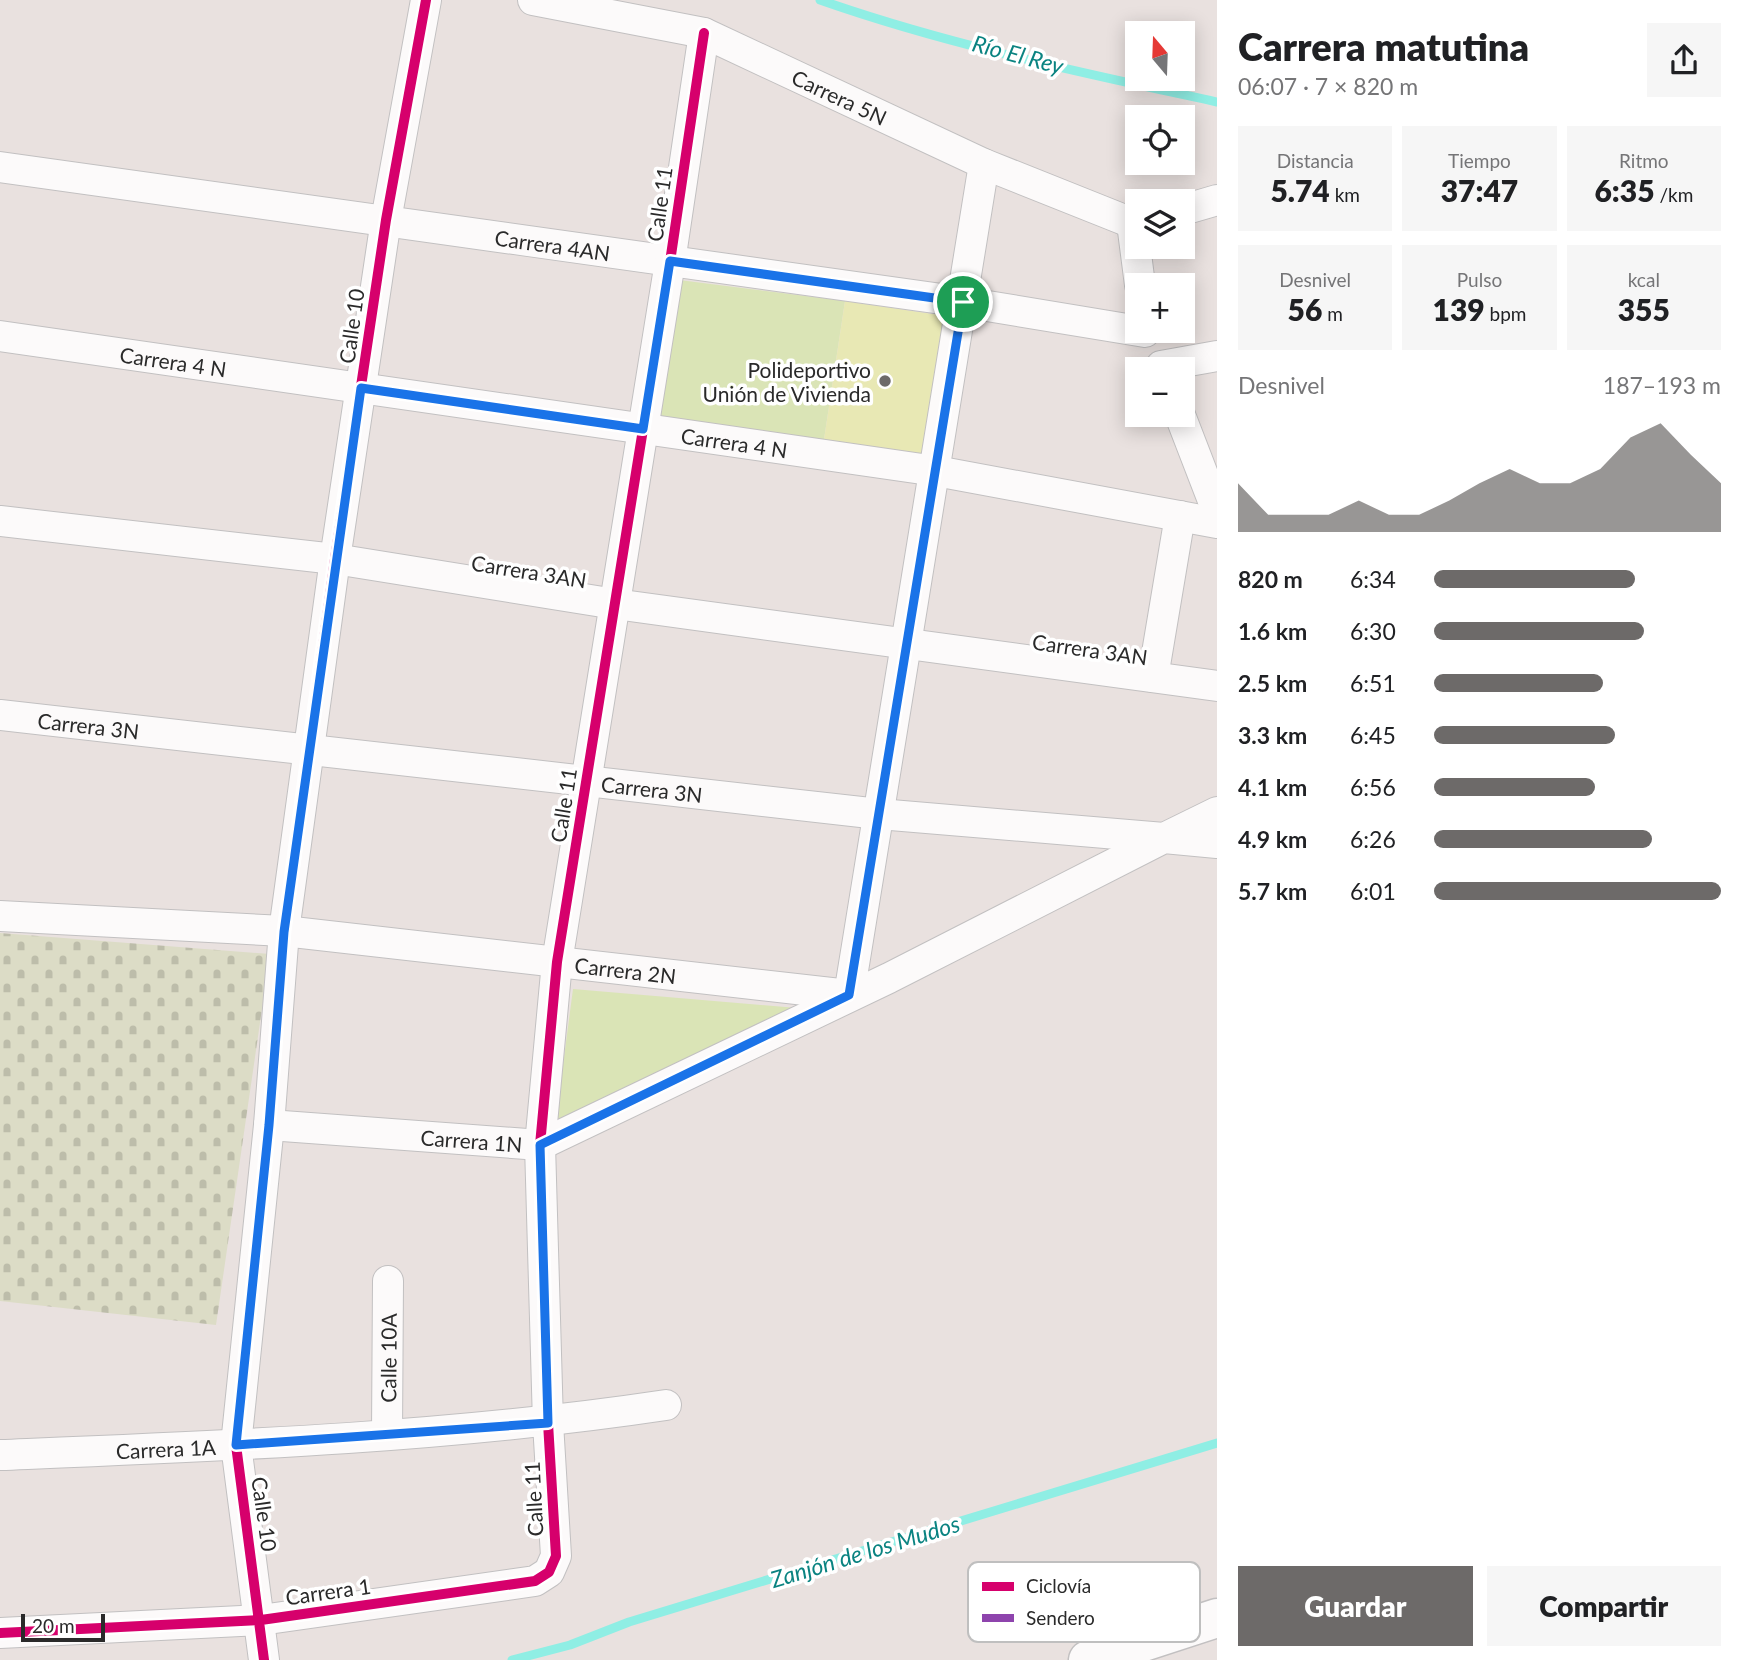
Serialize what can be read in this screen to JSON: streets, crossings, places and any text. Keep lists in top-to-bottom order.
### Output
{
  "streets": {
    "street": [
      "Carrera 5N",
      "Calle 11",
      "Carrera 4AN",
      "Calle 10",
      "Carrera 4 N",
      "Carrera 3AN",
      "Carrera 3N",
      "Carrera 2N",
      "Carrera 1N",
      "Calle 10A",
      "Carrera 1A",
      "Carrera 1"
    ]
  },
  "crossings": [
    ["Carrera 5N", "Calle 11"],
    ["Calle 11", "Carrera 4AN"],
    ["Calle 11", "Carrera 4 N"],
    ["Calle 11", "Carrera 3AN"],
    ["Calle 11", "Carrera 3N"],
    ["Calle 11", "Carrera 2N"],
    ["Calle 11", "Carrera 1N"],
    ["Calle 11", "Carrera 1A"],
    ["Calle 11", "Carrera 1"],
    ["Carrera 4AN", "Calle 10"],
    ["Calle 10", "Carrera 4 N"],
    ["Calle 10", "Carrera 3AN"],
    ["Calle 10", "Carrera 3N"],
    ["Calle 10", "Carrera 2N"],
    ["Calle 10", "Carrera 1N"],
    ["Calle 10", "Carrera 1A"],
    ["Calle 10", "Carrera 1"],
    ["Carrera 3N", "Carrera 2N"],
    ["Carrera 2N", "Carrera 1N"],
    ["Calle 10A", "Carrera 1A"]
  ],
  "water": ["Río El Rey", "Zanjón de los Mudos"],
  "places": ["Polideportivo Unión de Vivienda"],
  "legend": ["Ciclovía", "Sendero"],
  "scale_bar": "20 m",
  "north": "top",
  "page": {
    "heading": ["Carrera matutina", "06:07 · 7 × 820 m"],
    "map_buttons": ["+", "−"],
    "stats": [
      ["Distancia", "5.74 km"],
      ["Tiempo", "37:47"],
      ["Ritmo", "6:35 /km"],
      ["Desnivel", "56 m"],
      ["Pulso", "139 bpm"],
      ["kcal", "355"]
    ],
    "chart": ["Desnivel", "187–193 m"],
    "list": [
      {
        "name": "820 m",
        "note": "6:34"
      },
      {
        "name": "1.6 km",
        "note": "6:30"
      },
      {
        "name": "2.5 km",
        "note": "6:51"
      },
      {
        "name": "3.3 km",
        "note": "6:45"
      },
      {
        "name": "4.1 km",
        "note": "6:56"
      },
      {
        "name": "4.9 km",
        "note": "6:26"
      },
      {
        "name": "5.7 km",
        "note": "6:01"
      }
    ],
    "buttons": ["Guardar", "Compartir"],
    "scale": "20 m"
  }
}
